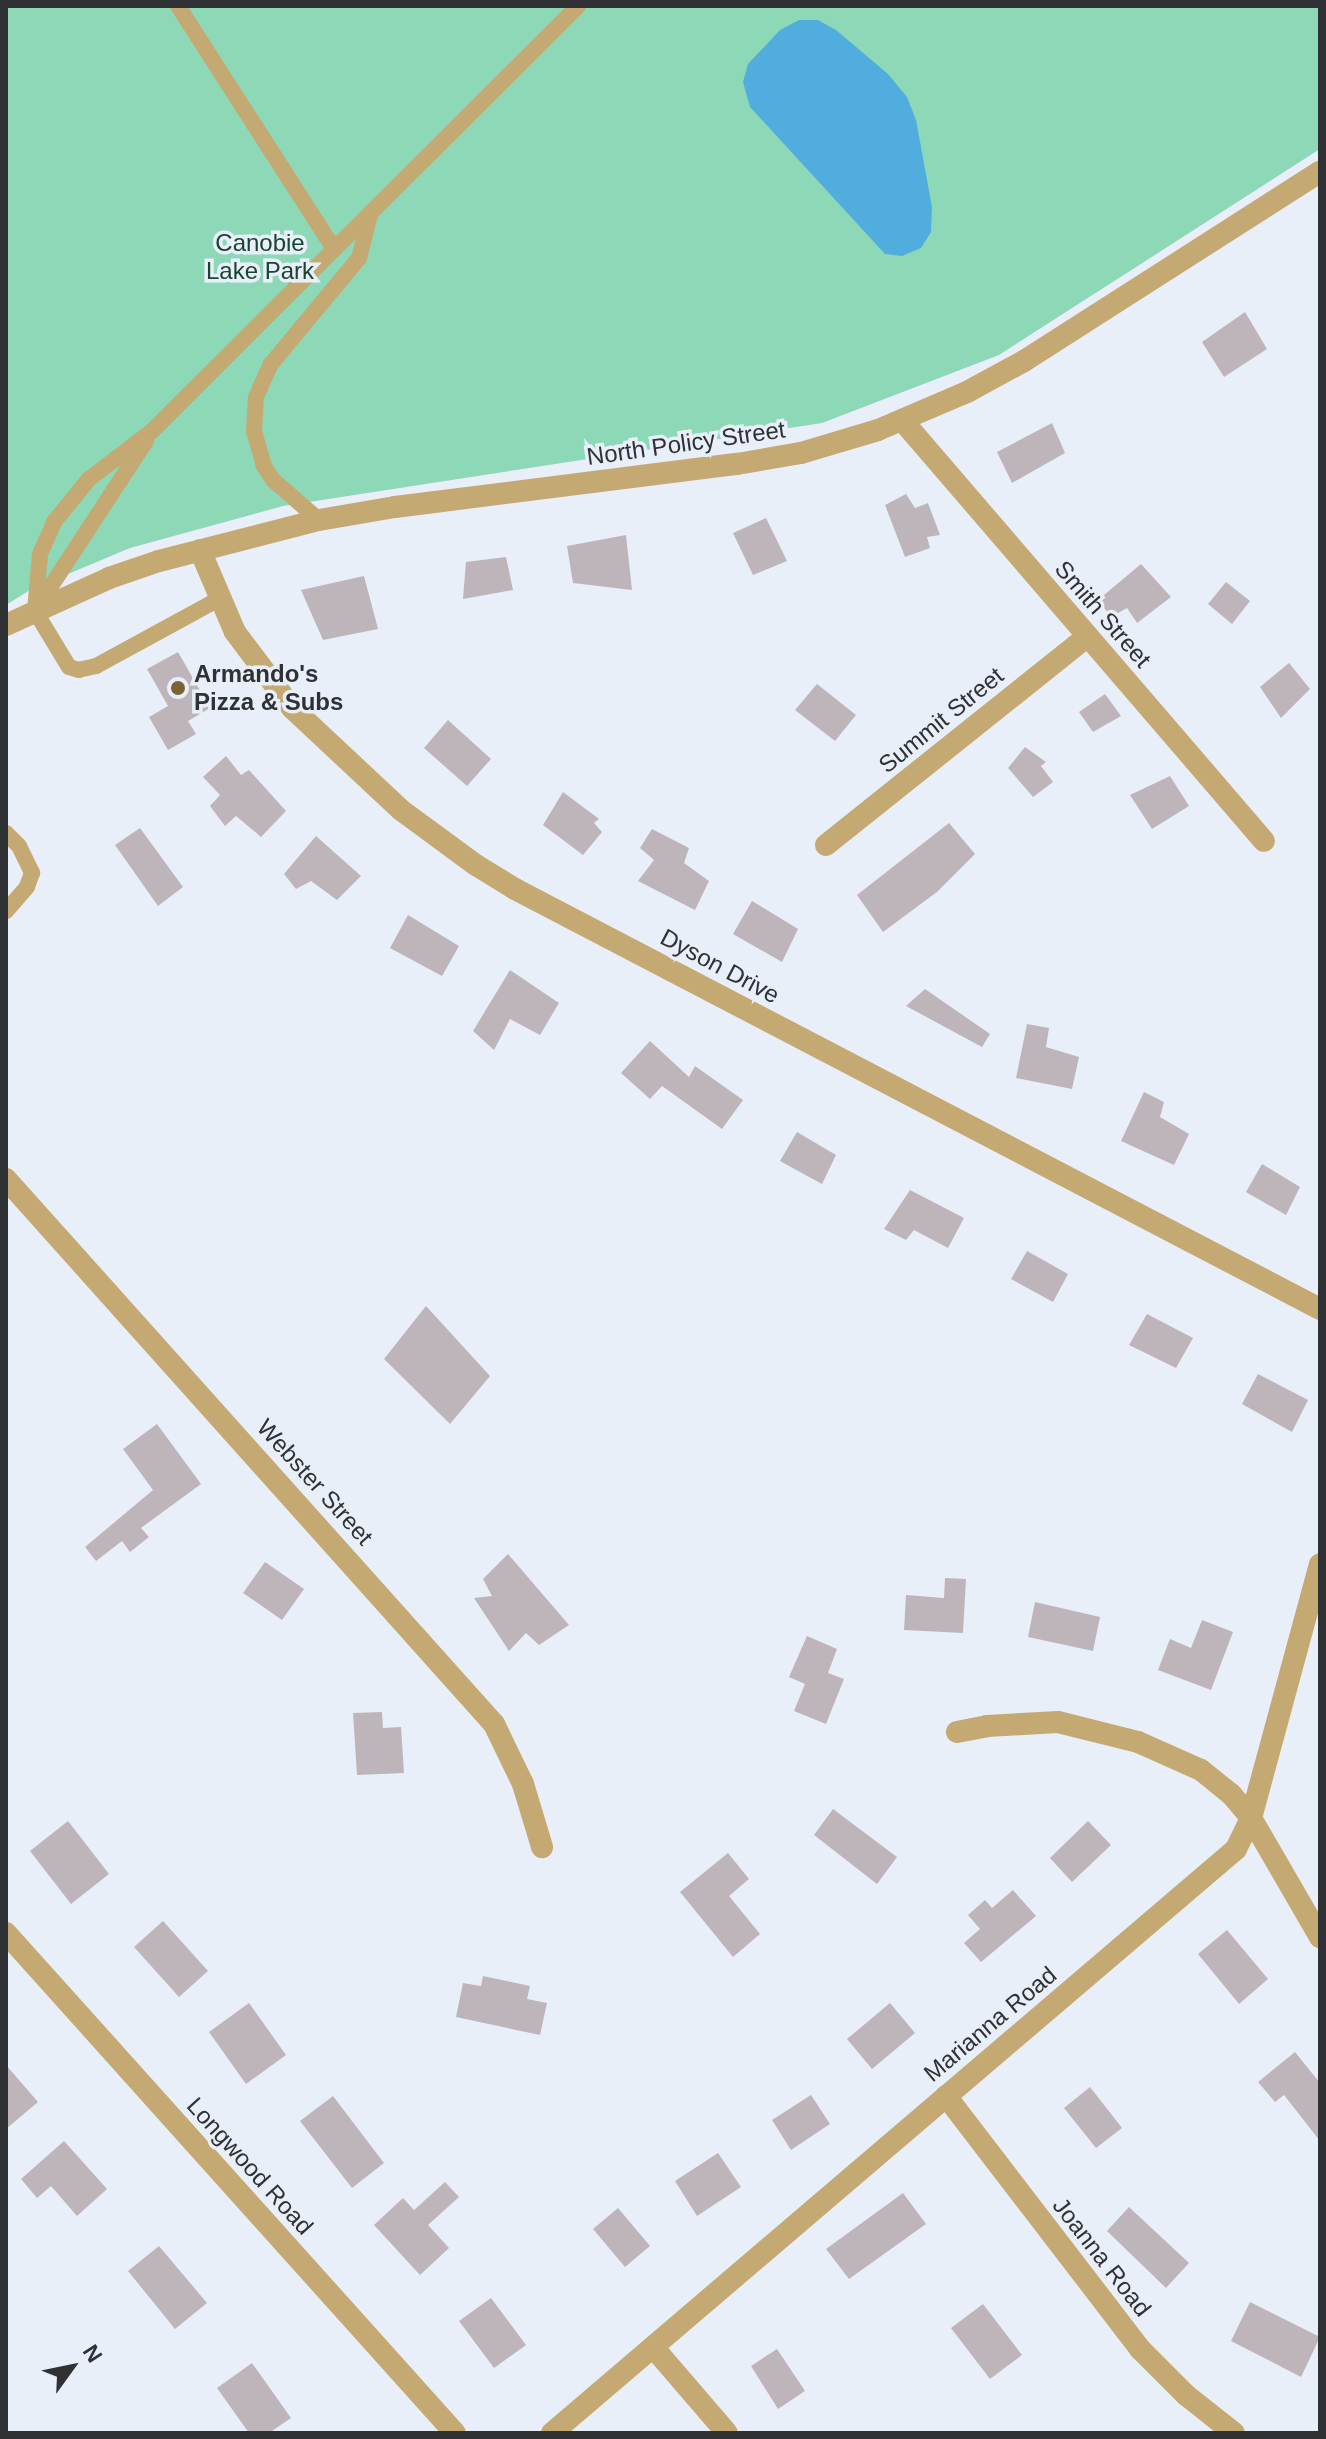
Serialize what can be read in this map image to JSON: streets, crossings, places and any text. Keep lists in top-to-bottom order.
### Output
{
  "streets": {
    "street": [
      "North Policy Street",
      "Smith Street",
      "Summit Street",
      "Dyson Drive",
      "Webster Street",
      "Marianna Road",
      "Longwood Road",
      "Joanna Road"
    ]
  },
  "crossings": [
    ["North Policy Street", "Smith Street"],
    ["North Policy Street", "Dyson Drive"],
    ["Smith Street", "Summit Street"],
    ["Marianna Road", "Joanna Road"]
  ],
  "parks": ["Canobie Lake Park"],
  "places": ["Armando's Pizza & Subs"],
  "north": "top right"
}
